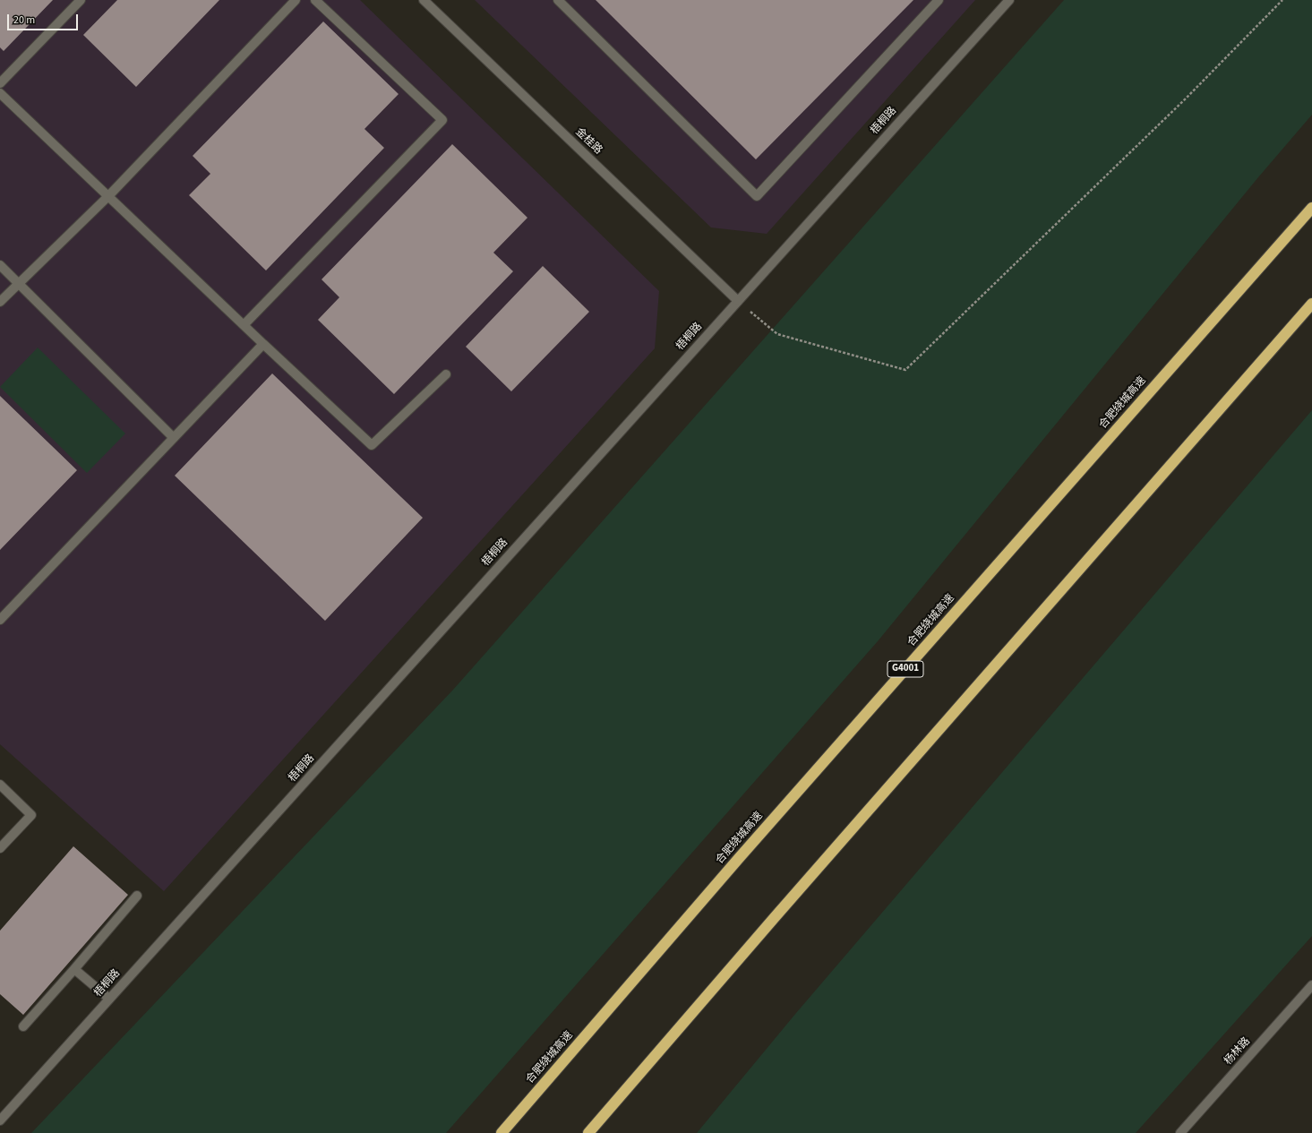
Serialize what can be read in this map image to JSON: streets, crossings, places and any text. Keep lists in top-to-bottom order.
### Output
{
  "streets": {
    "highway": ["合肥绕城高速", "G4001"],
    "street": ["梧桐路", "金桂路", "杨林路"]
  },
  "crossings": [
    ["梧桐路", "金桂路"]
  ],
  "scale_bar": "20 m"
}
